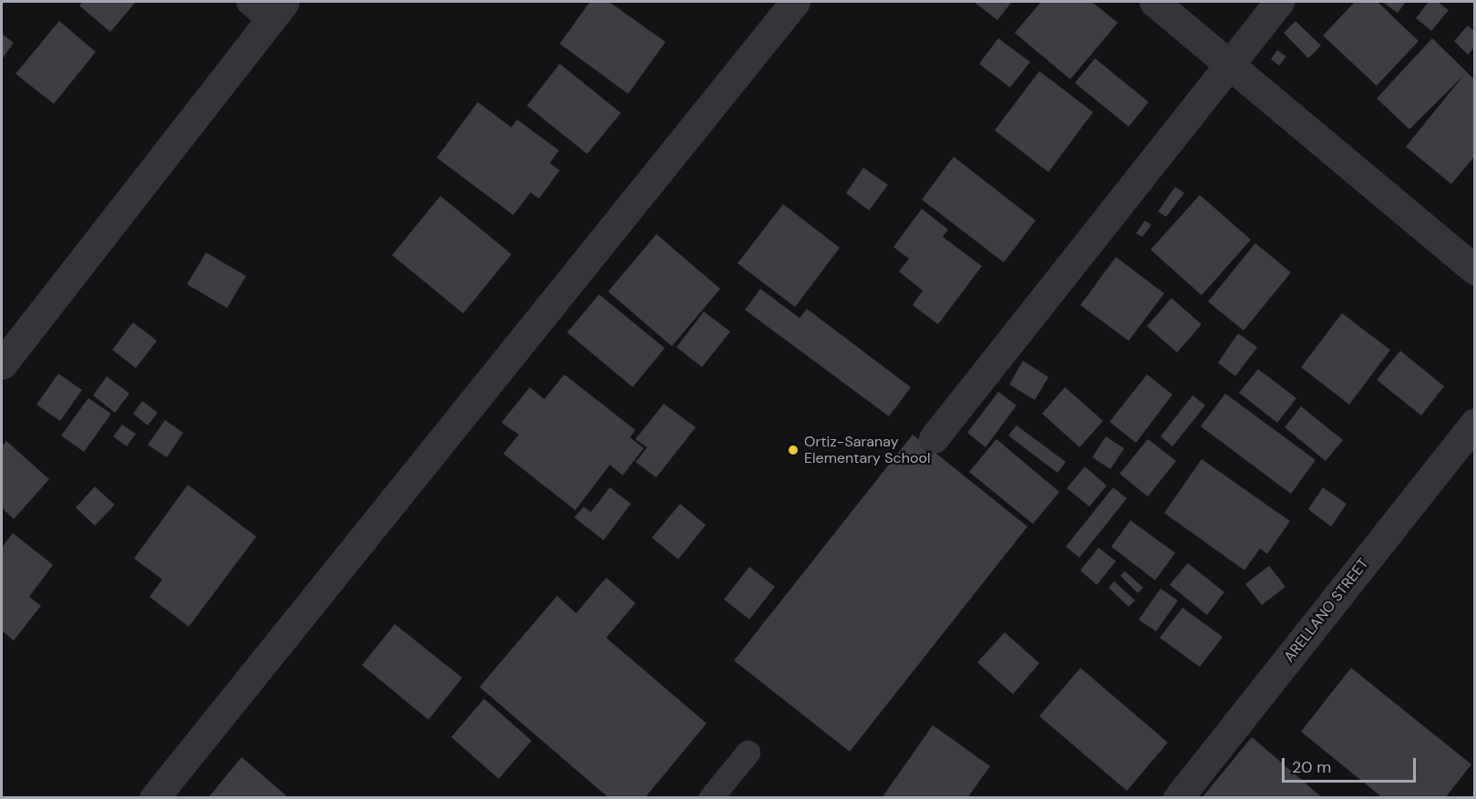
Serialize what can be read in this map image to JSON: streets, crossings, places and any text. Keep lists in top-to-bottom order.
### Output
{
  "streets": {
    "street": ["ARELLANO STREET"]
  },
  "places": ["Ortiz-Saranay Elementary School"],
  "scale_bar": "20 m"
}
